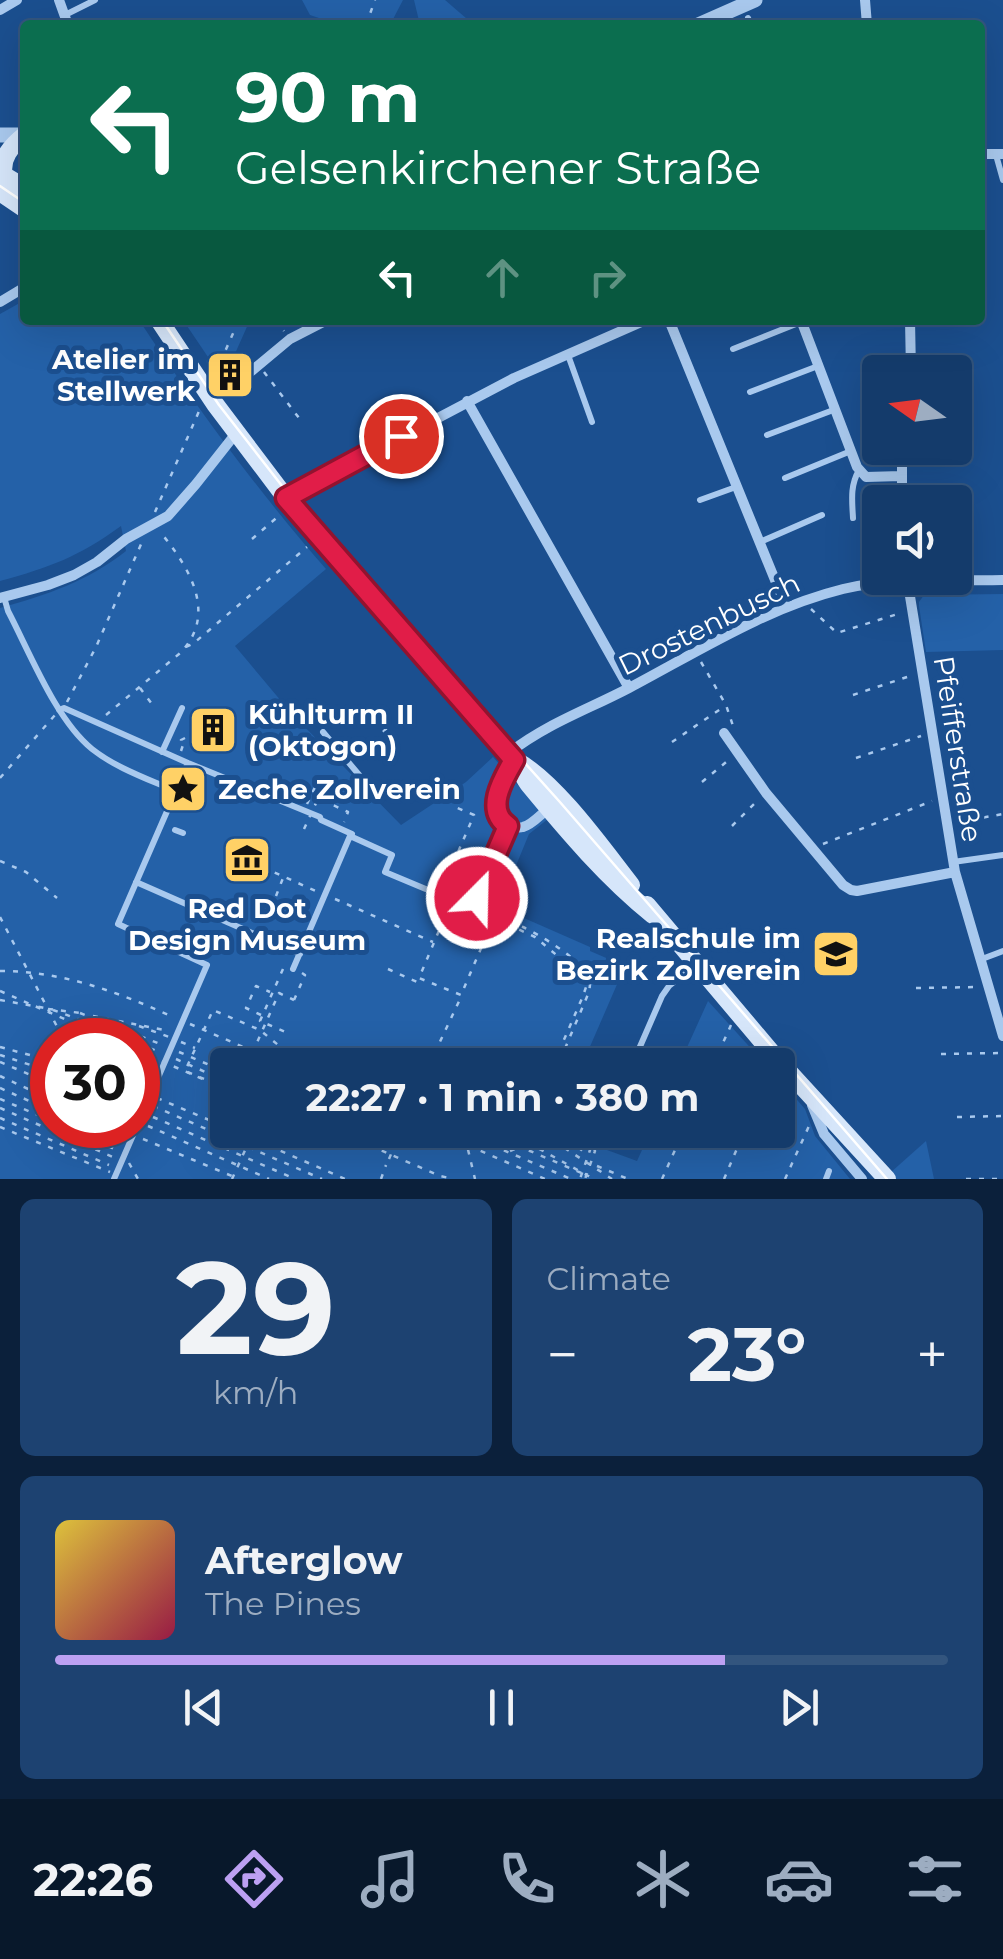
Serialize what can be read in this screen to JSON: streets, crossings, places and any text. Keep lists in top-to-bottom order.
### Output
{
  "streets": {
    "street": ["Drostenbusch", "Pfeifferstraße"]
  },
  "places": {
    "building": ["Atelier im Stellwerk", "Kühlturm II (Oktogon)"],
    "place": ["Zeche Zollverein"],
    "museum": ["Red Dot Design Museum"],
    "school or university": ["Realschule im Bezirk Zollverein"]
  },
  "north": "left",
  "page": {
    "turn": ["90 m", "Gelsenkirchener Straße"],
    "limit": "30",
    "trip": "22:27 · 1 min · 380 m",
    "tile": [
      ["29", "km/h"],
      "Climate"
    ],
    "heat": ["−", "23°", "+"],
    "song": ["Afterglow", "The Pines"],
    "tabs": "22:26"
  }
}
